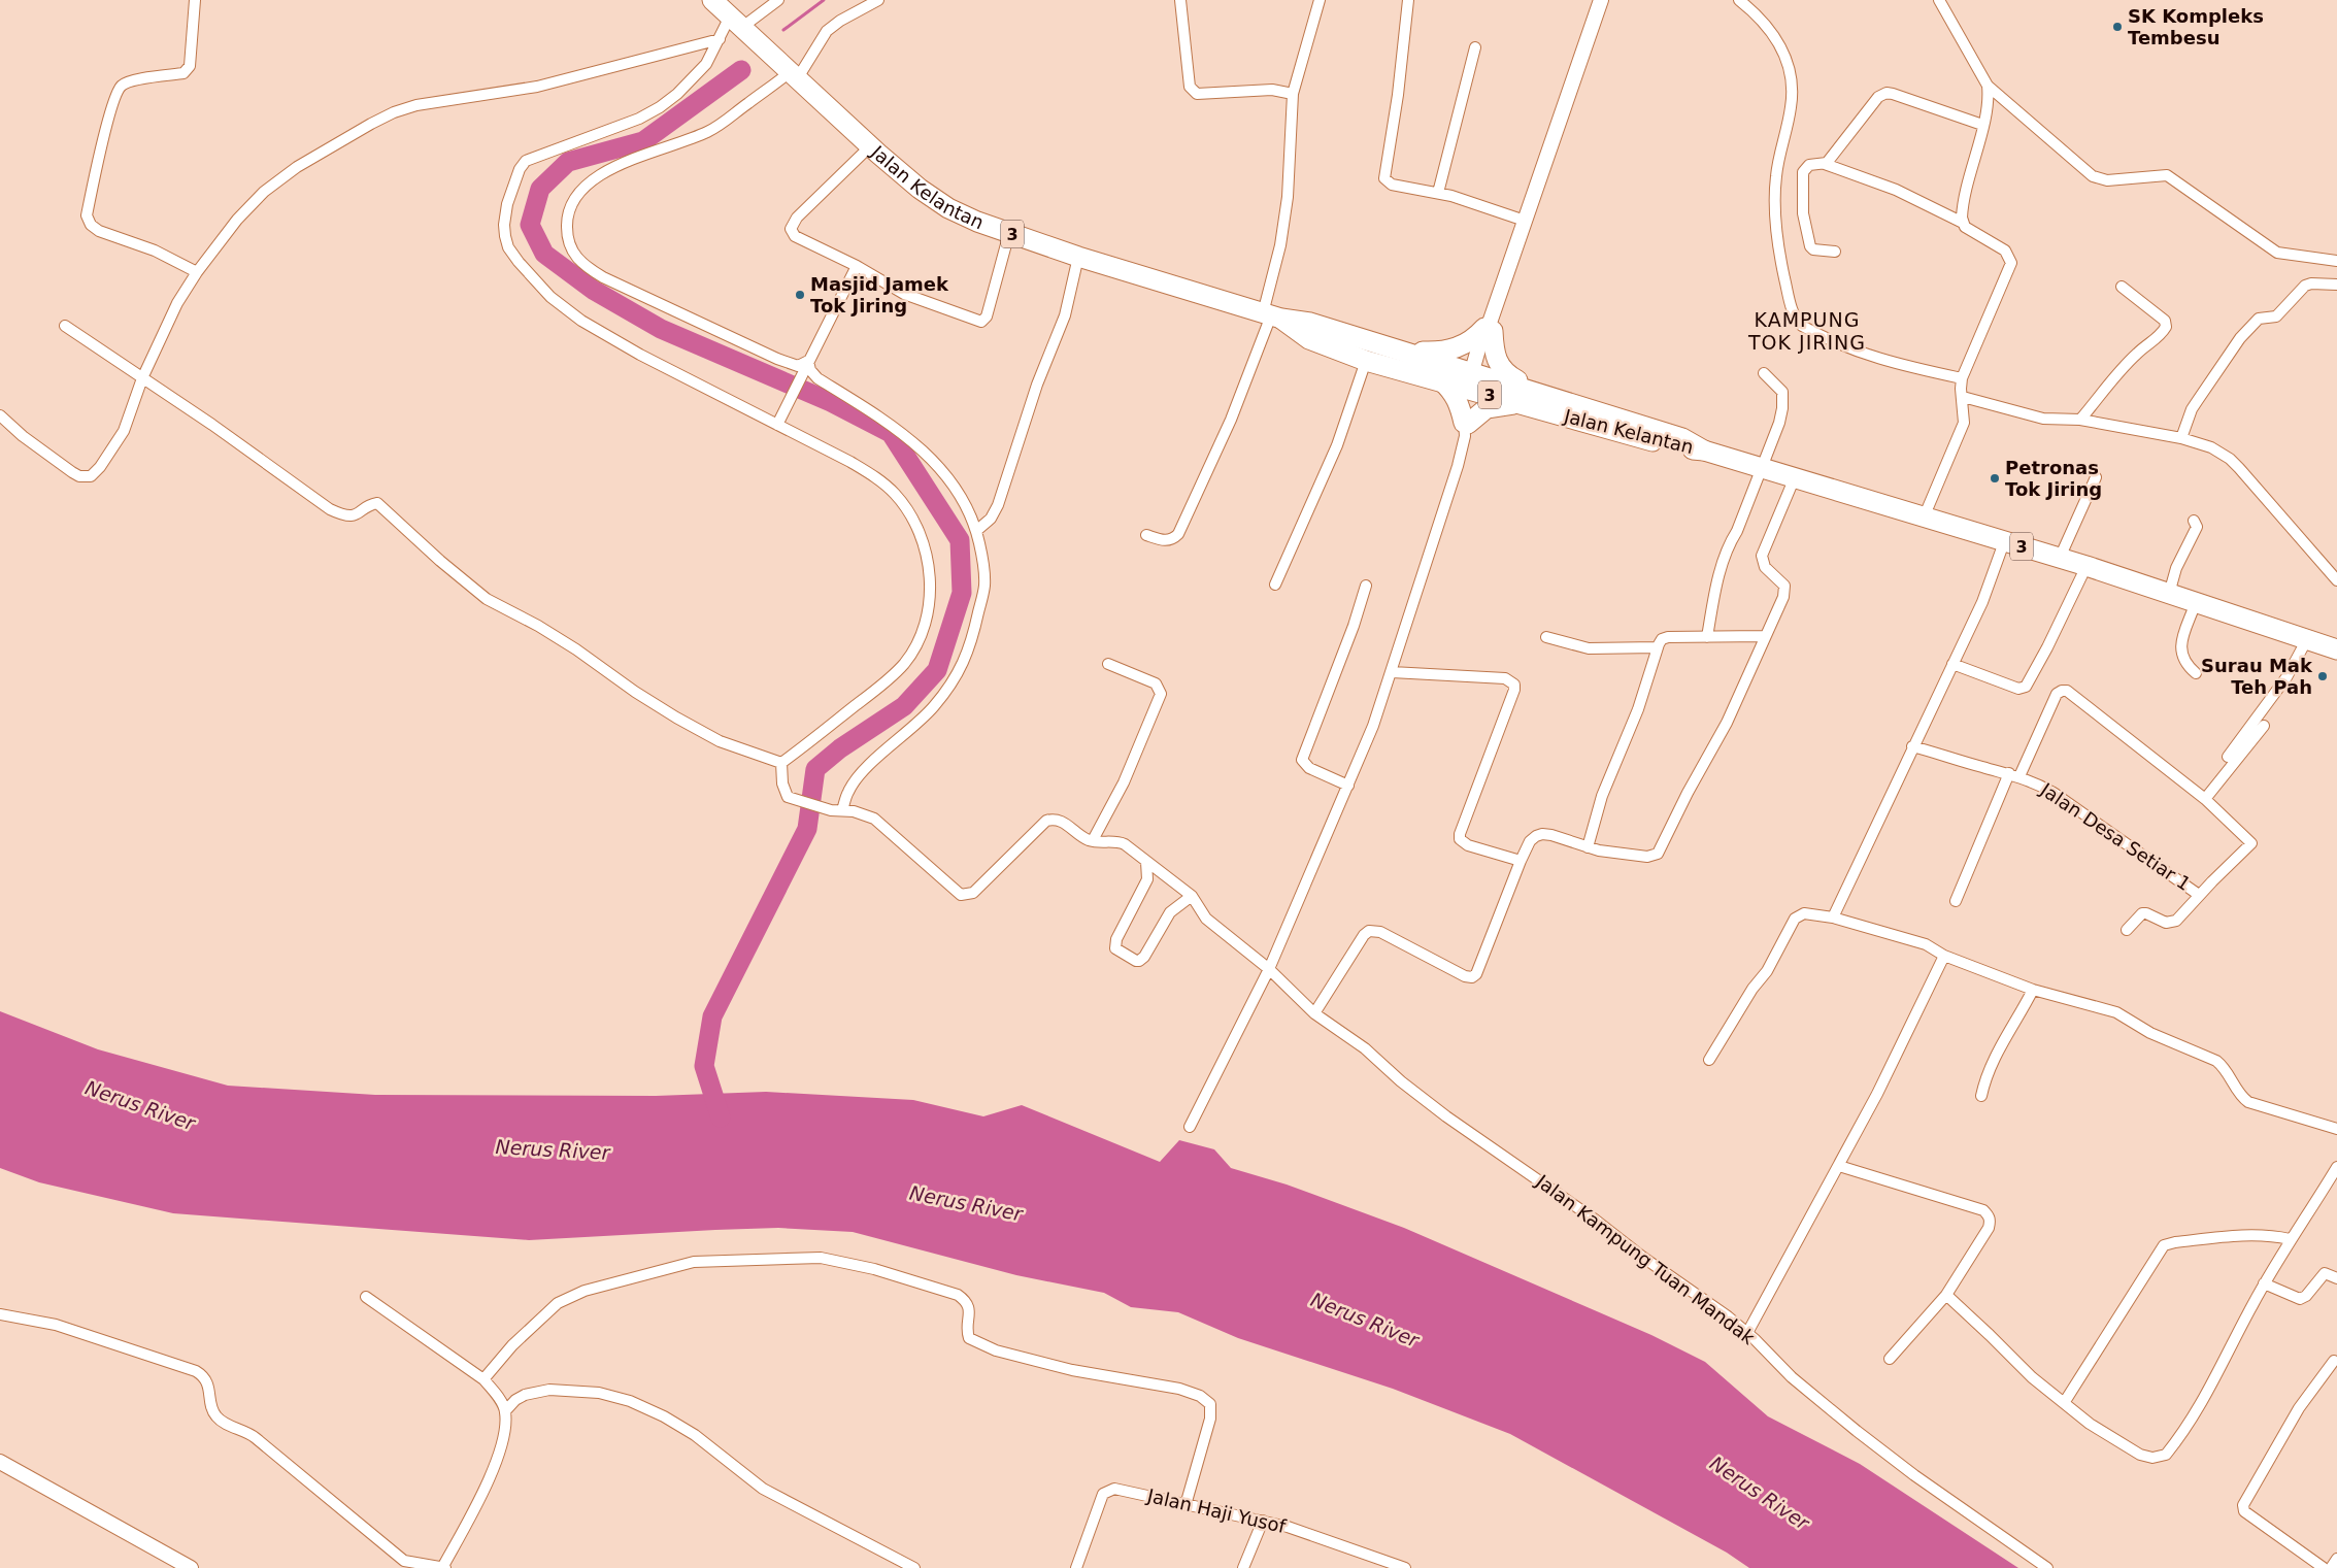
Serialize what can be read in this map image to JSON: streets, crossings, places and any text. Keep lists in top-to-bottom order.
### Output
{
  "streets": {
    "highway": ["Jalan Kelantan", "3"],
    "street": ["Jalan Desa Setiar 1", "Jalan Kampung Tuan Mandak", "Jalan Haji Yusof"]
  },
  "crossings": [
    ["Jalan Kelantan", "3"]
  ],
  "districts": ["KAMPUNG TOK JIRING"],
  "water": ["Nerus River"],
  "places": [
    "SK Kompleks Tembesu",
    "Masjid Jamek Tok Jiring",
    "Petronas Tok Jiring",
    "Surau Mak Teh Pah"
  ]
}
